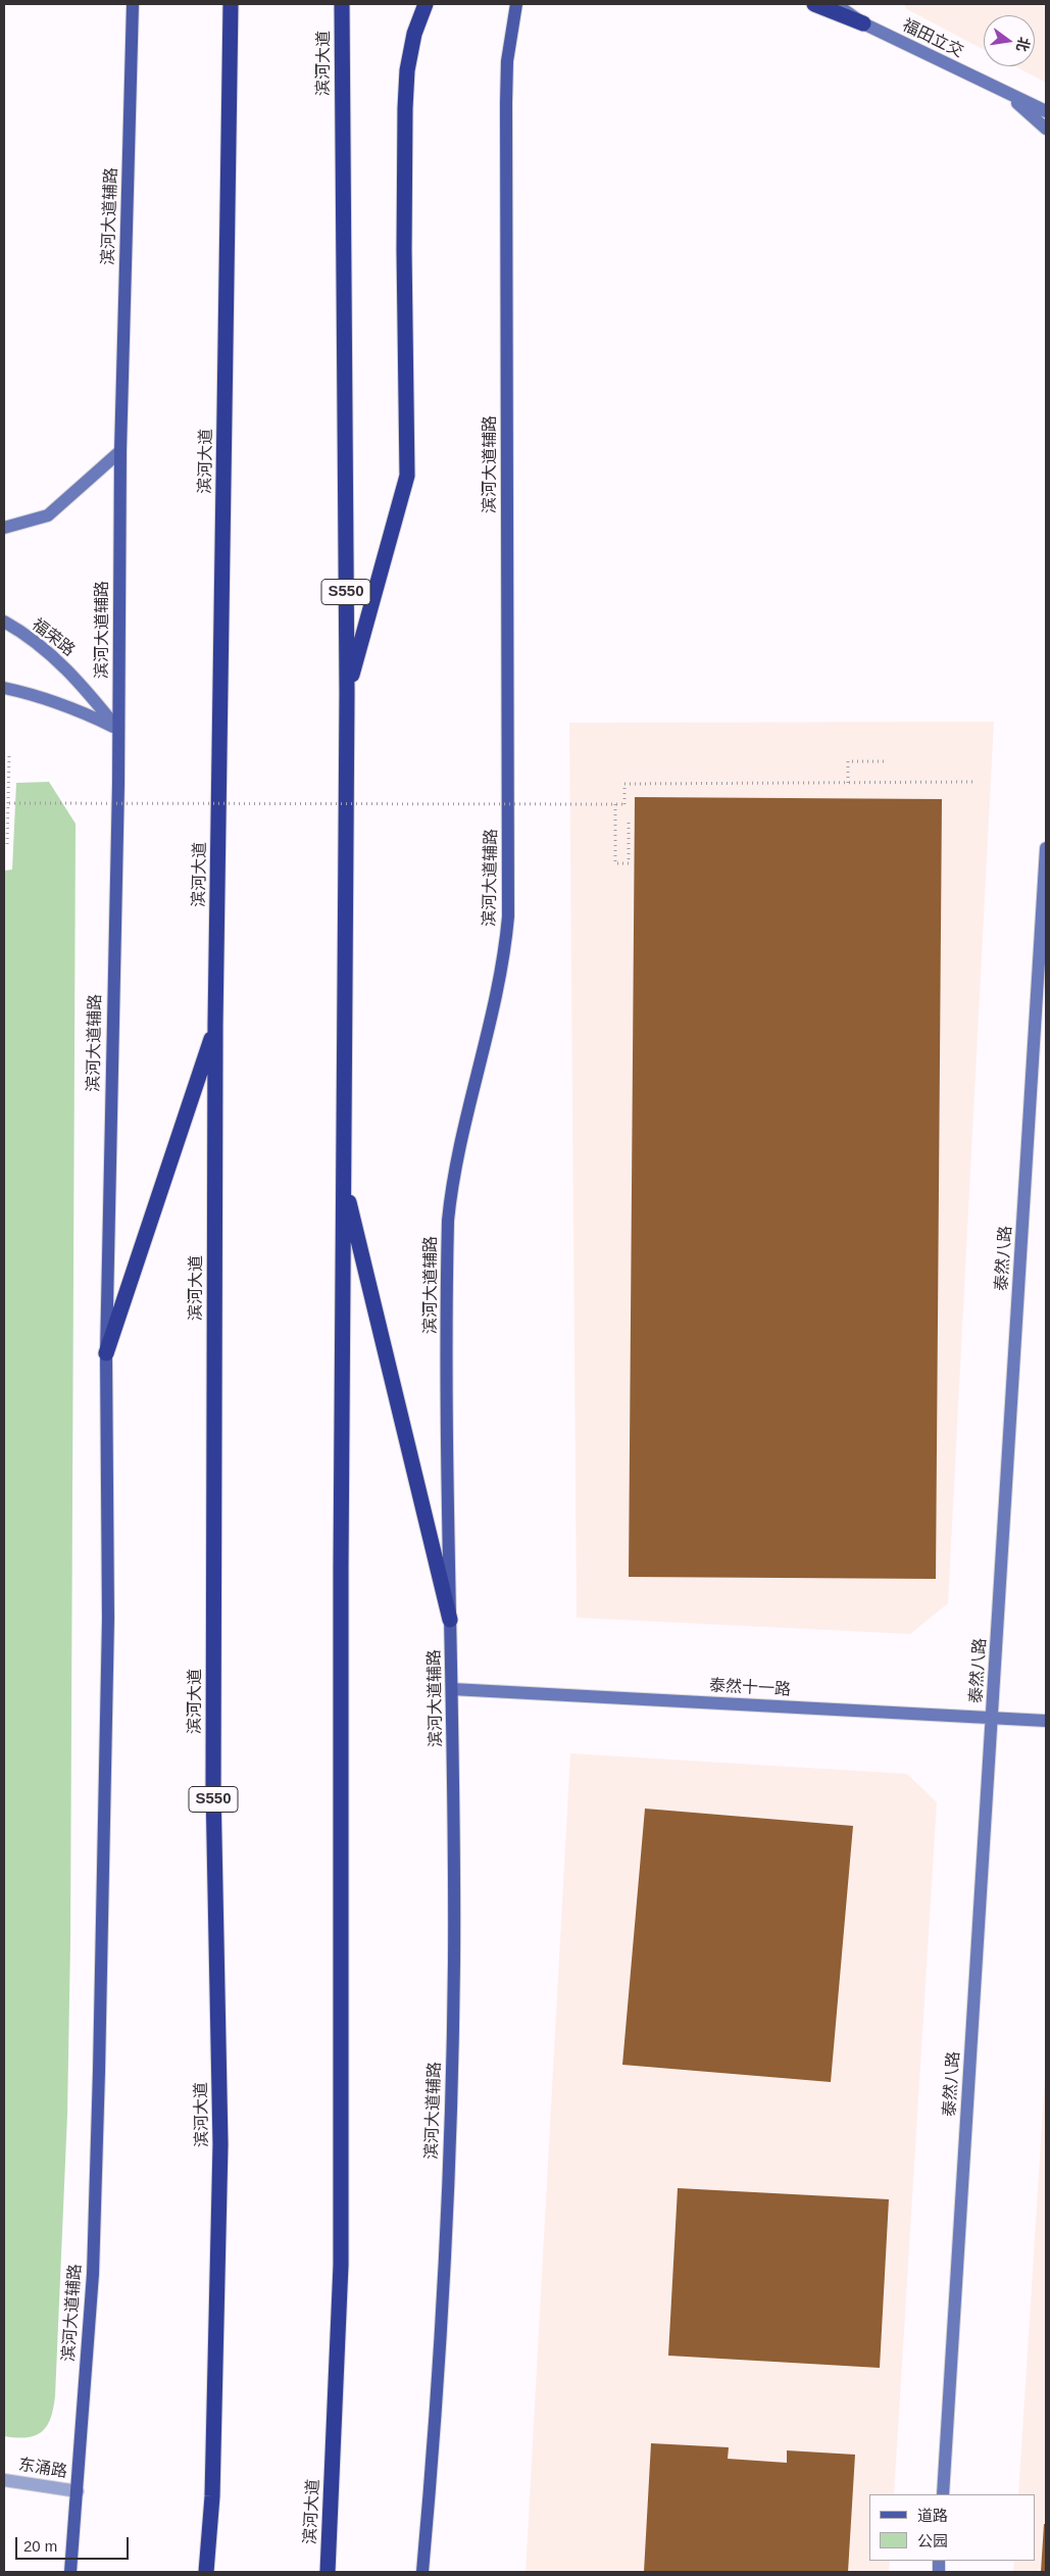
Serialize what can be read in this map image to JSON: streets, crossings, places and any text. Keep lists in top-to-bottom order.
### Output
{
  "streets": {
    "highway": ["滨河大道", "S550"],
    "main road": ["滨河大道辅路"],
    "street": [
      "福田立交",
      "福荣路",
      "泰然八路",
      "泰然十一路",
      "东涌路"
    ]
  },
  "crossings": [
    ["滨河大道辅路", "福荣路"],
    ["滨河大道辅路", "泰然十一路"],
    ["滨河大道辅路", "东涌路"],
    ["泰然八路", "泰然十一路"]
  ],
  "legend": ["道路", "公园"],
  "scale_bar": "20 m",
  "north": "right"
}
